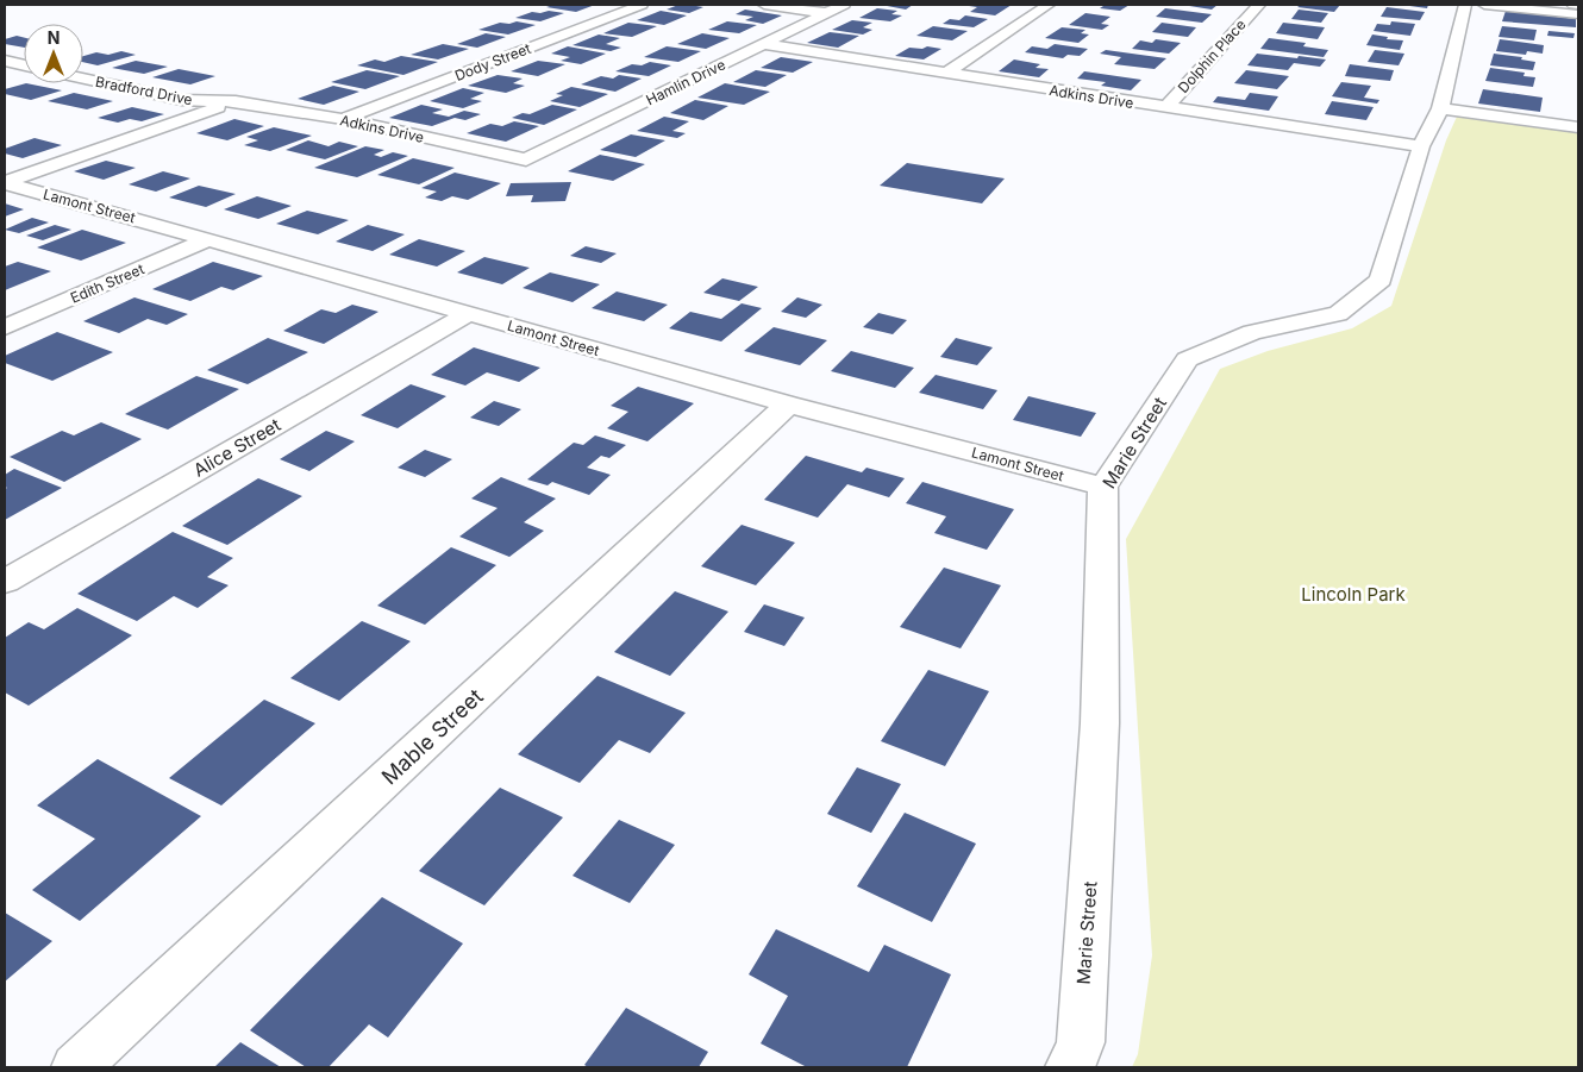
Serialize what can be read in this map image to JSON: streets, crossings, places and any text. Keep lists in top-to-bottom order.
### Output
{
  "streets": {
    "street": [
      "Dolphin Place",
      "Dody Street",
      "Hamlin Drive",
      "Bradford Drive",
      "Adkins Drive",
      "Lamont Street",
      "Edith Street",
      "Marie Street",
      "Alice Street",
      "Mable Street"
    ]
  },
  "crossings": [
    ["Dolphin Place", "Adkins Drive"],
    ["Dody Street", "Adkins Drive"],
    ["Hamlin Drive", "Adkins Drive"],
    ["Bradford Drive", "Adkins Drive"],
    ["Adkins Drive", "Marie Street"],
    ["Lamont Street", "Edith Street"],
    ["Lamont Street", "Marie Street"],
    ["Lamont Street", "Alice Street"],
    ["Lamont Street", "Mable Street"]
  ],
  "parks": ["Lincoln Park"],
  "north": "top"
}
